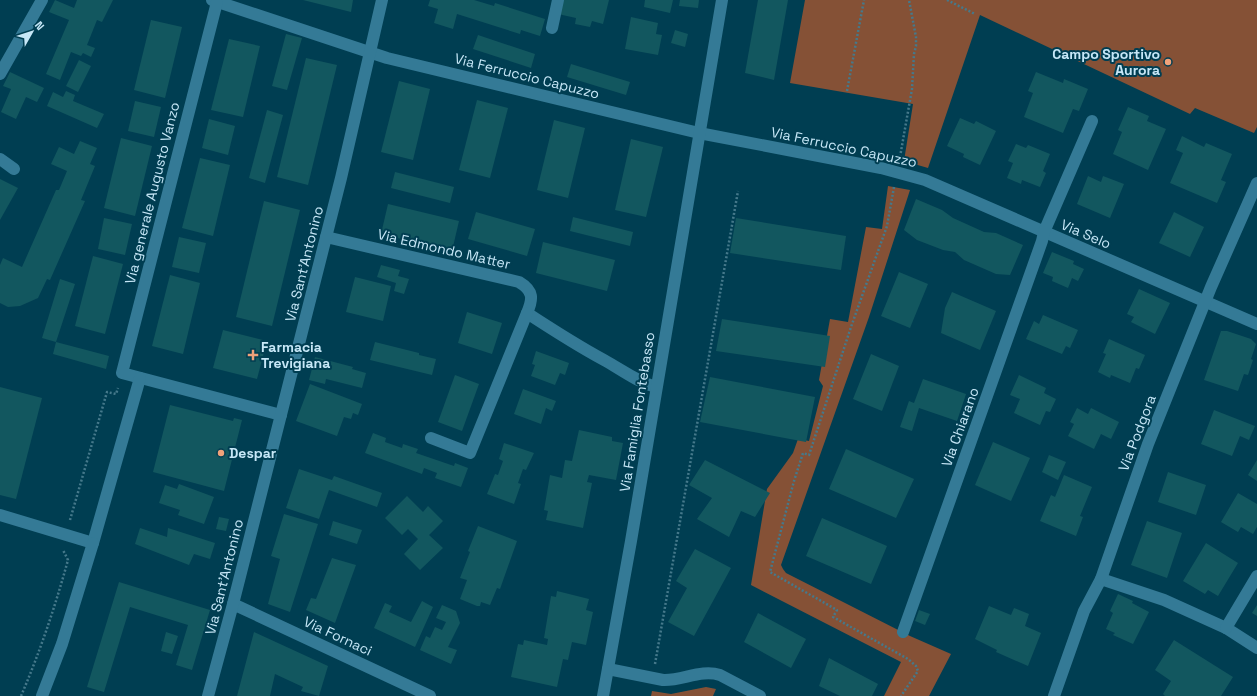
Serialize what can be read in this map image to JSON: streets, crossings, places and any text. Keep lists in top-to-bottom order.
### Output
{
  "streets": {
    "street": [
      "Via Ferruccio Capuzzo",
      "Via generale Augusto Vanzo",
      "Via Selo",
      "Via Edmondo Matter",
      "Via Sant'Antonino",
      "Via Famiglia Fontebasso",
      "Via Chiarano",
      "Via Podgora",
      "Via Fornaci"
    ]
  },
  "crossings": [
    ["Via Ferruccio Capuzzo", "Via generale Augusto Vanzo"],
    ["Via Ferruccio Capuzzo", "Via Selo"],
    ["Via Ferruccio Capuzzo", "Via Sant'Antonino"],
    ["Via Ferruccio Capuzzo", "Via Famiglia Fontebasso"],
    ["Via Ferruccio Capuzzo", "Via Chiarano"],
    ["Via Selo", "Via Chiarano"],
    ["Via Selo", "Via Podgora"],
    ["Via Edmondo Matter", "Via Sant'Antonino"],
    ["Via Sant'Antonino", "Via Fornaci"]
  ],
  "places": {
    "other": ["Campo Sportivo Aurora", "Despar"],
    "health": ["Farmacia Trevigiana"]
  },
  "north": "top right"
}
